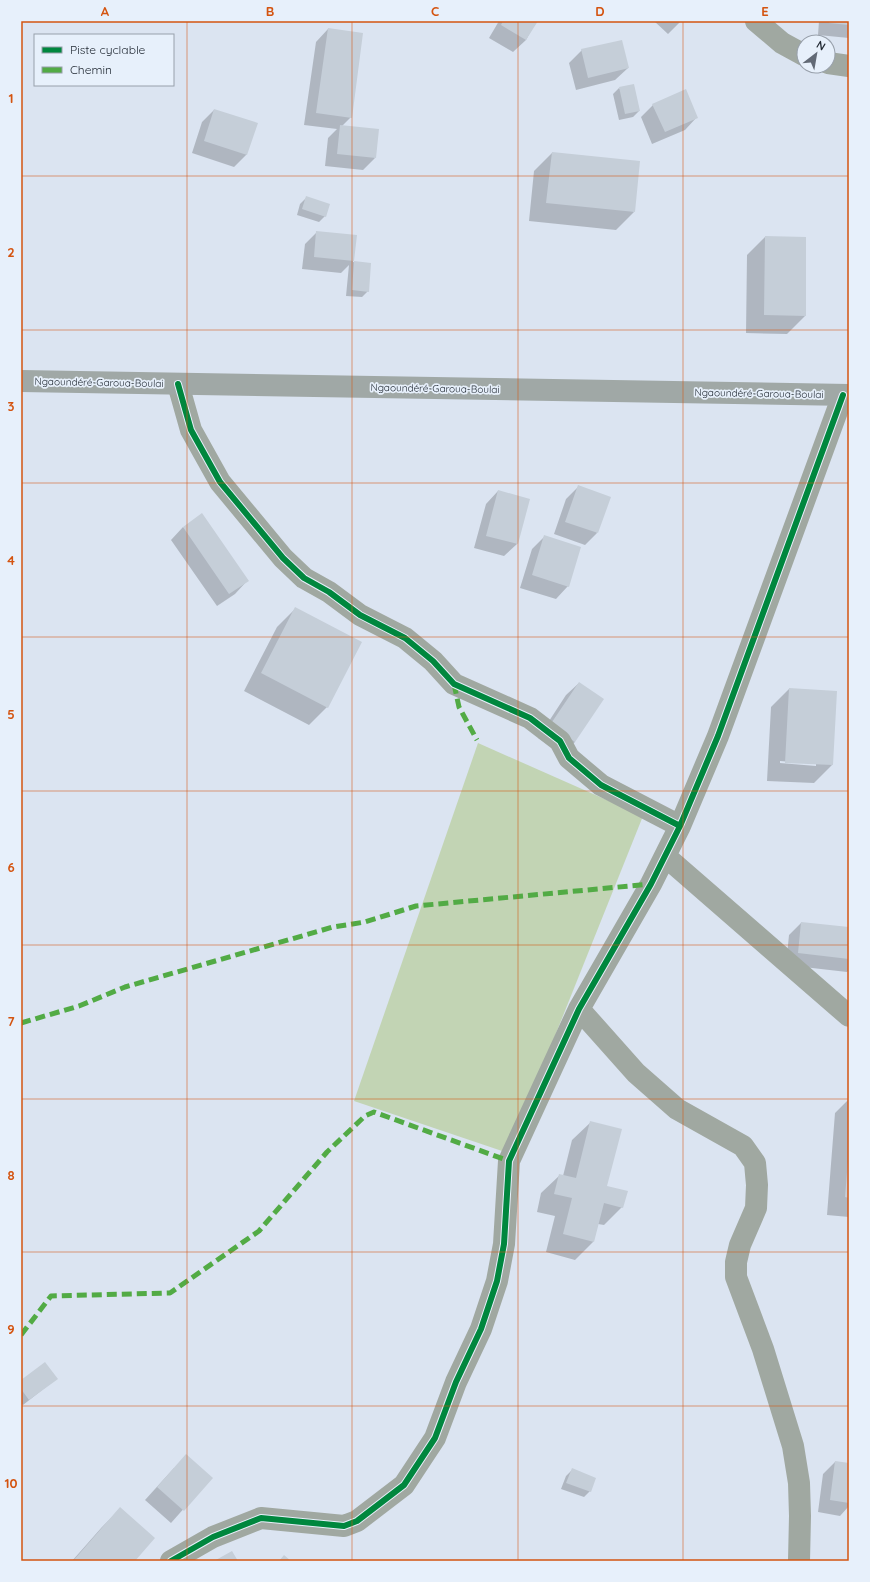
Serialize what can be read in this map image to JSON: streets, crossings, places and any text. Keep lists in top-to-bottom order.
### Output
{
  "streets": {
    "highway": ["Ngaoundéré-Garoua-Boulai"]
  },
  "legend": ["Piste cyclable", "Chemin"],
  "north": "top right",
  "grid": {
    "columns": [
      "A",
      "B",
      "C",
      "D",
      "E"
    ],
    "rows": [
      "1",
      "2",
      "3",
      "4",
      "5",
      "6",
      "7",
      "8",
      "9",
      "10"
    ]
  }
}
